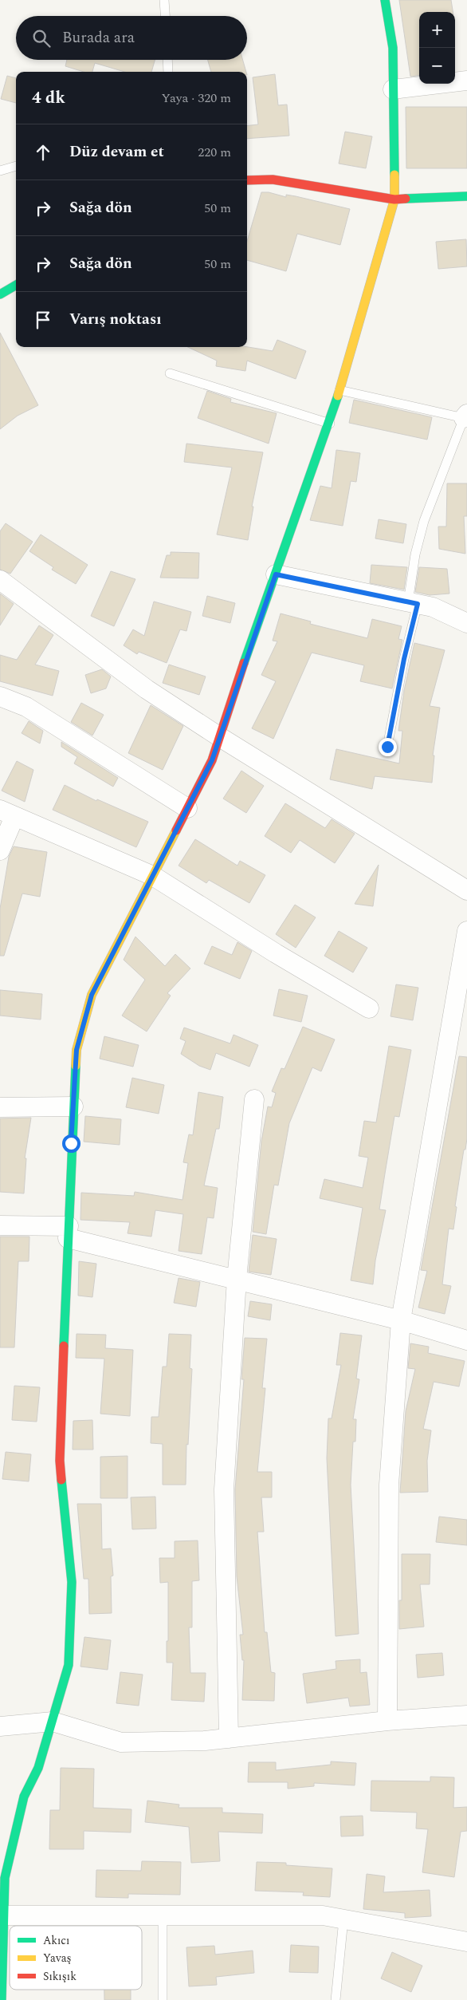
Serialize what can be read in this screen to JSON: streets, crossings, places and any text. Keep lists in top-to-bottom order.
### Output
{
  "legend": ["Akıcı", "Yavaş", "Sıkışık"],
  "page": {
    "map_buttons": ["+", "−"],
    "search": "Burada ara",
    "heading": ["4 dk", "Yaya · 320 m"],
    "list": [
      ["Düz devam et", "220 m"],
      ["Sağa dön", "50 m"],
      ["Sağa dön", "50 m"],
      "Varış noktası"
    ]
  }
}
